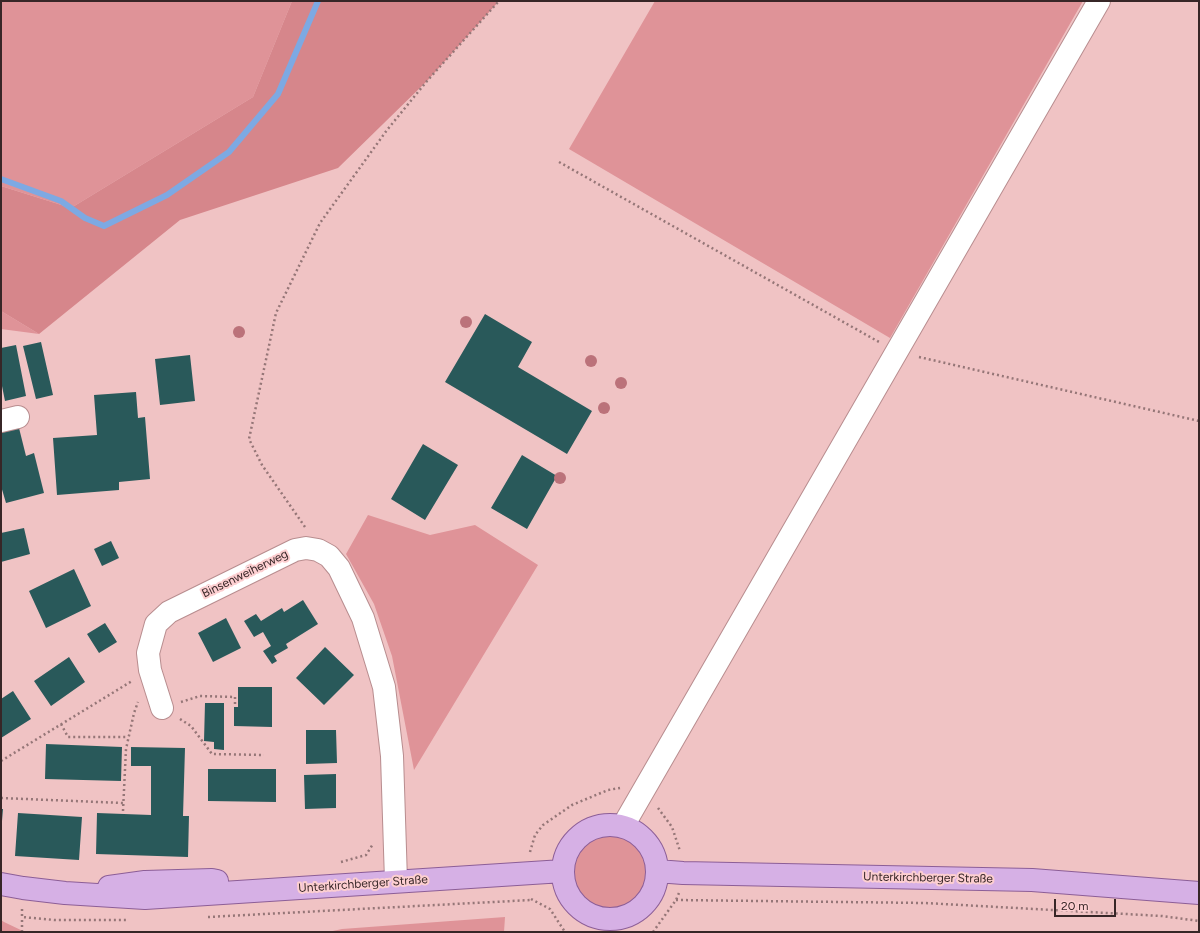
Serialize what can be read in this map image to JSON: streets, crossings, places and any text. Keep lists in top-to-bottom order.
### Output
{
  "streets": {
    "main road": ["Unterkirchberger Straße"],
    "street": ["Binsenweiherweg"]
  },
  "scale_bar": "20 m"
}
